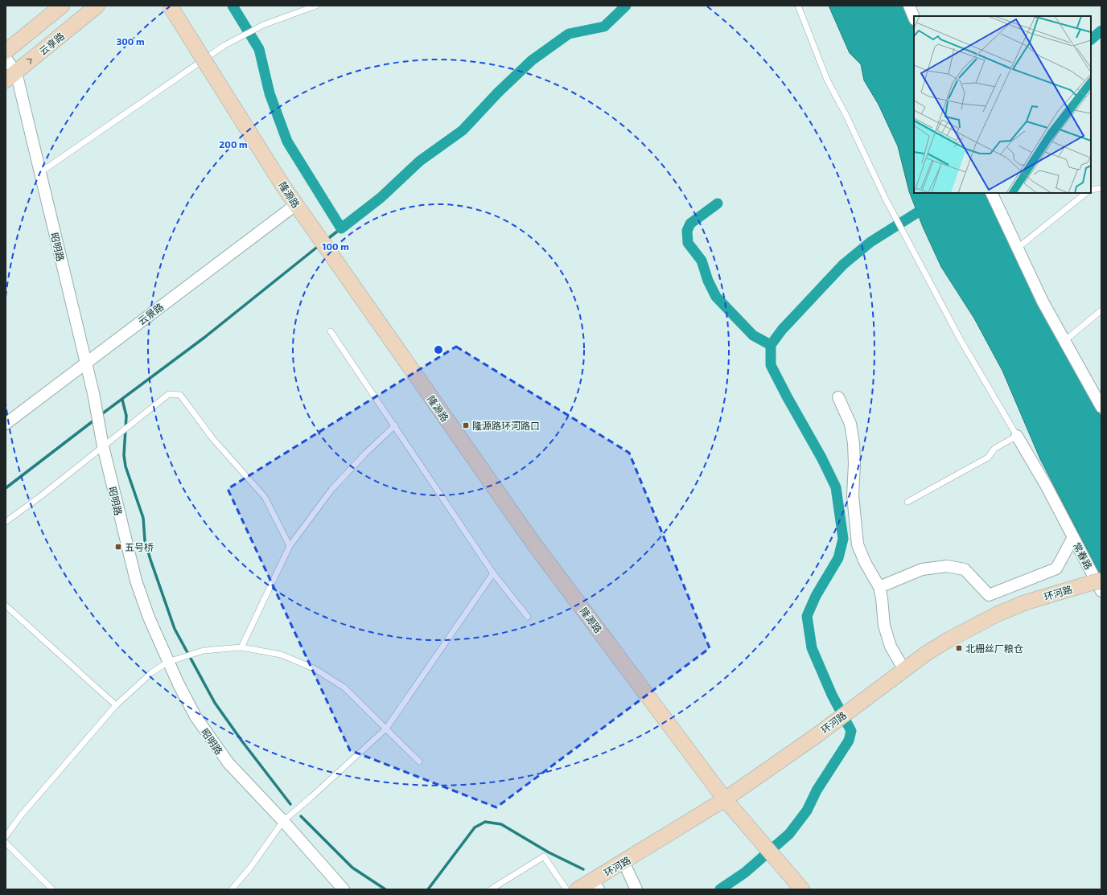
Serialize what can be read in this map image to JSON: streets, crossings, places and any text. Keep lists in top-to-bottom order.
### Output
{
  "streets": {
    "main road": ["云享路", "隆源路", "环河路"],
    "street": ["昭明路", "云景路", "常春路"]
  },
  "crossings": [
    ["云享路", "昭明路"],
    ["隆源路", "云景路"],
    ["隆源路", "环河路"],
    ["昭明路", "云景路"],
    ["常春路", "环河路"]
  ],
  "places": {
    "transit": ["隆源路环河路口", "五号桥", "北栅丝厂粮仓"]
  },
  "rings": ["300 m", "200 m", "100 m"]
}
